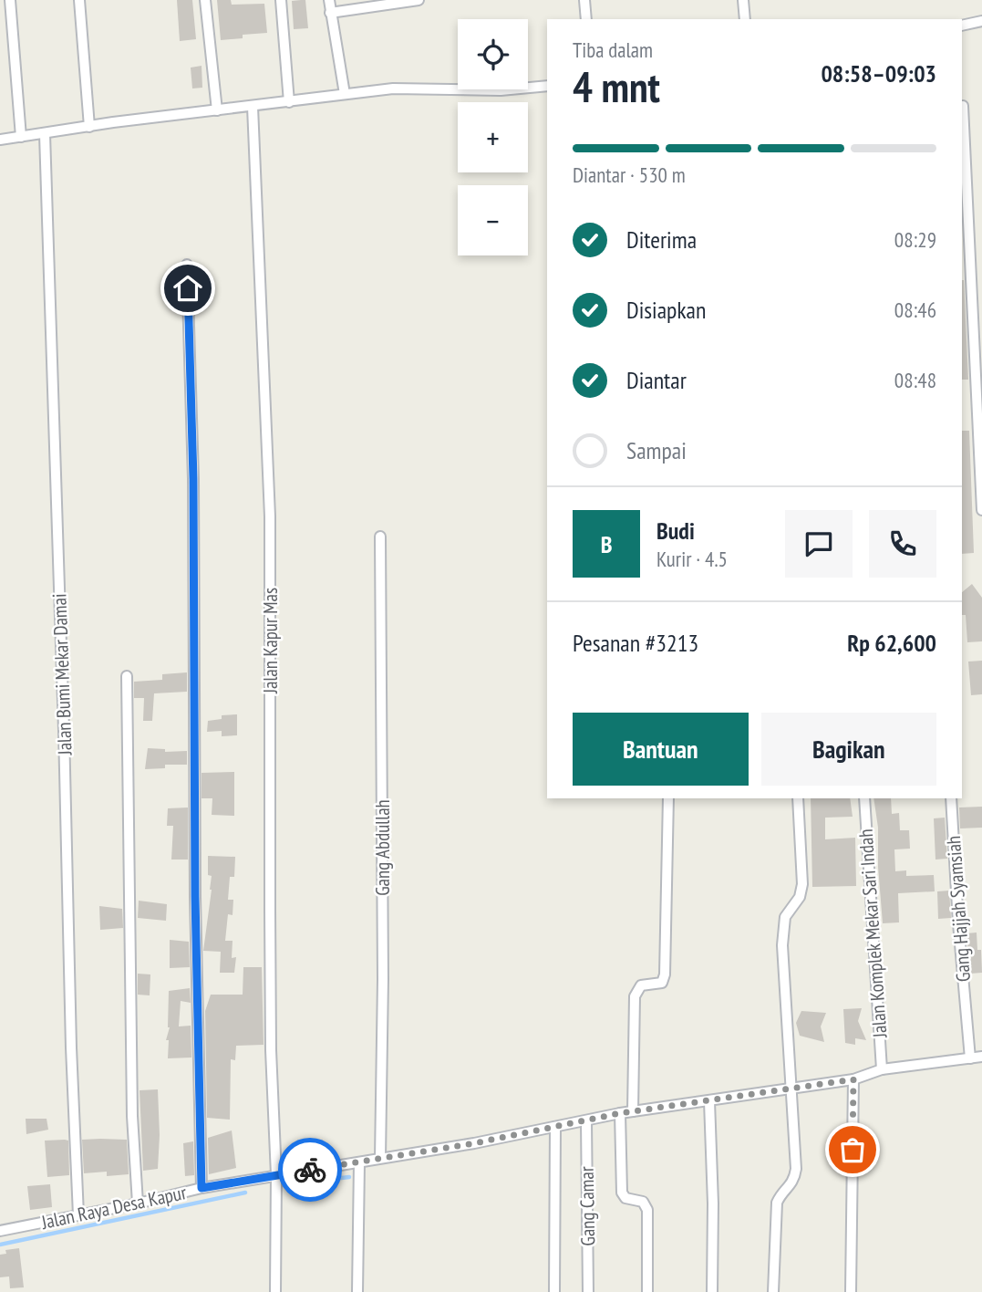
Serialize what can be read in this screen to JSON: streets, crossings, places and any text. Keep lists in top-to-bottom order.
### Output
{
  "streets": {
    "street": [
      "Jalan Kapur Mas",
      "Jalan Bumi Mekar Damai",
      "Gang Abdullah",
      "Gang Hajjah Syamsiah",
      "Jalan Komplek Mekar Sari Indah",
      "Gang Camar",
      "Jalan Raya Desa Kapur"
    ]
  },
  "crossings": [
    ["Jalan Kapur Mas", "Jalan Raya Desa Kapur"],
    ["Jalan Bumi Mekar Damai", "Jalan Raya Desa Kapur"],
    ["Gang Abdullah", "Jalan Raya Desa Kapur"],
    ["Gang Hajjah Syamsiah", "Jalan Raya Desa Kapur"],
    ["Jalan Komplek Mekar Sari Indah", "Jalan Raya Desa Kapur"],
    ["Gang Camar", "Jalan Raya Desa Kapur"]
  ],
  "page": {
    "map_buttons": ["+", "−"],
    "heading": ["4 mnt", "Tiba dalam", "08:58–09:03"],
    "panel": [
      "Budi",
      "Kurir · 4.5",
      "Pesanan #3213",
      "Rp 62,600"
    ],
    "bar": "Diantar · 530 m",
    "list": [
      ["Diterima", "08:29"],
      ["Disiapkan", "08:46"],
      ["Diantar", "08:48"],
      "Sampai"
    ],
    "round": "B",
    "buttons": ["Bantuan", "Bagikan"]
  }
}
